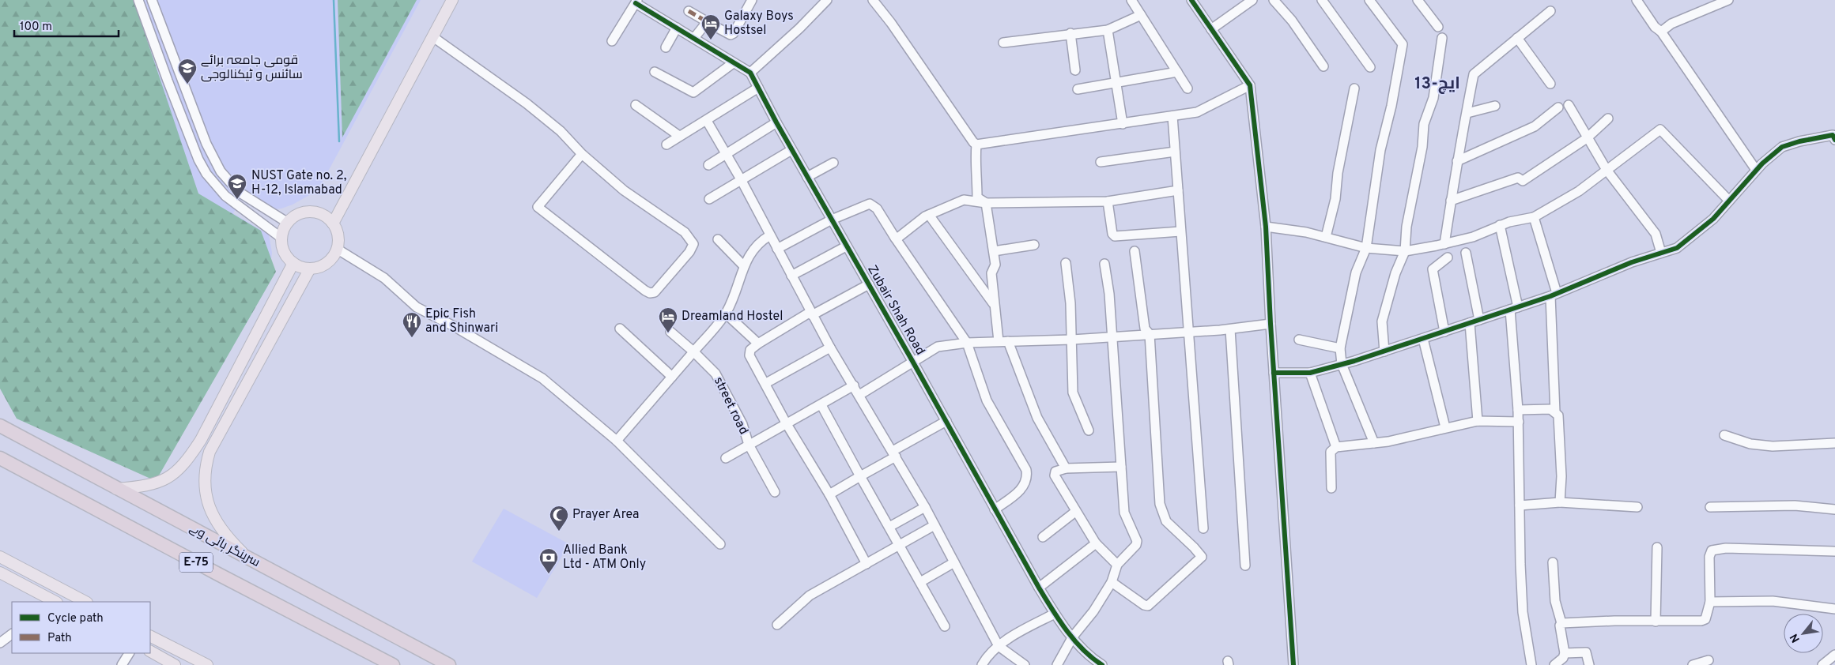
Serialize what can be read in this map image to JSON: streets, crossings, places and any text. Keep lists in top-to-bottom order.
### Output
{
  "streets": {
    "highway": ["سرینگر ہائی وے", "E-75"],
    "street": ["Zubair Shah Road", "street road"]
  },
  "districts": ["ایچ-13"],
  "places": {
    "hotel": ["Galaxy Boys Hostsel", "Dreamland Hostel"],
    "school or university": ["قومی جامعہ برائے سائنس و ٹیکنالوجی", "NUST Gate no. 2, H-12, Islamabad"],
    "restaurant": ["Epic Fish and Shinwari"],
    "mosque": ["Prayer Area"],
    "bank": ["Allied Bank Ltd - ATM Only"]
  },
  "legend": ["Cycle path", "Path"],
  "scale_bar": "100 m",
  "north": "bottom left"
}
